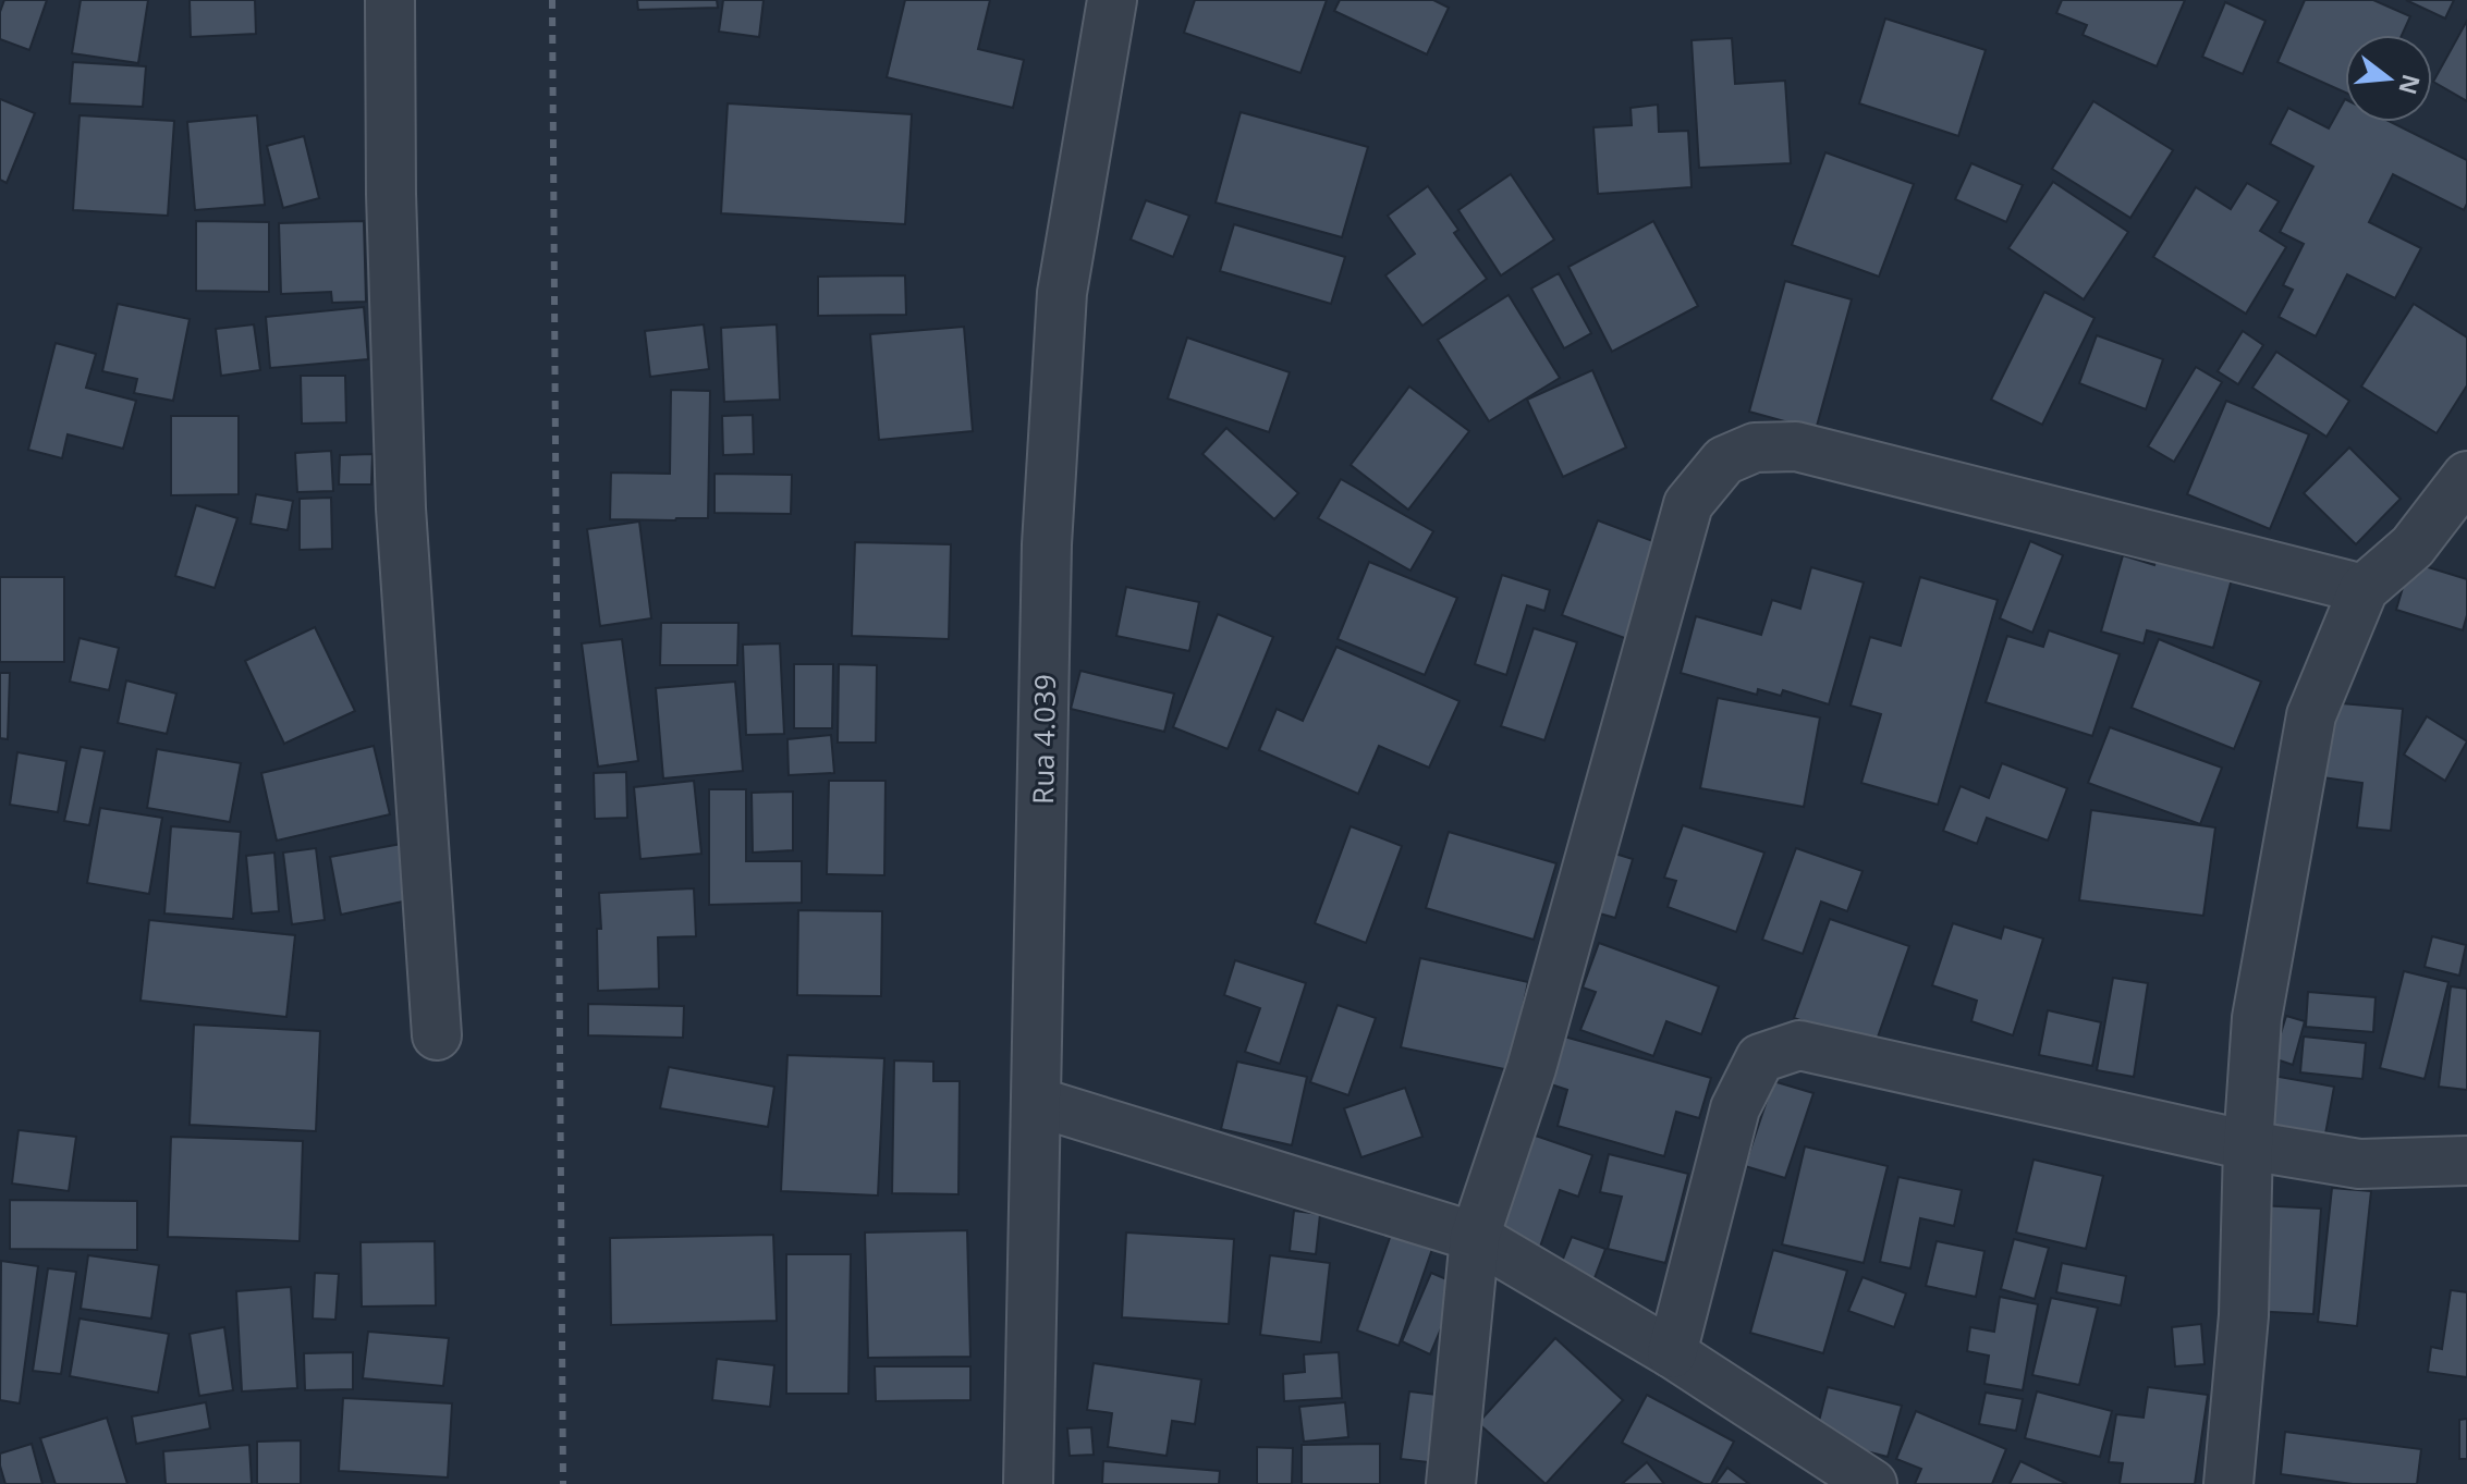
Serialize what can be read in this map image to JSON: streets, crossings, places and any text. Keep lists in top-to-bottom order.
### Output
{
  "streets": {
    "street": ["Rua 4.039"]
  },
  "north": "right"
}
